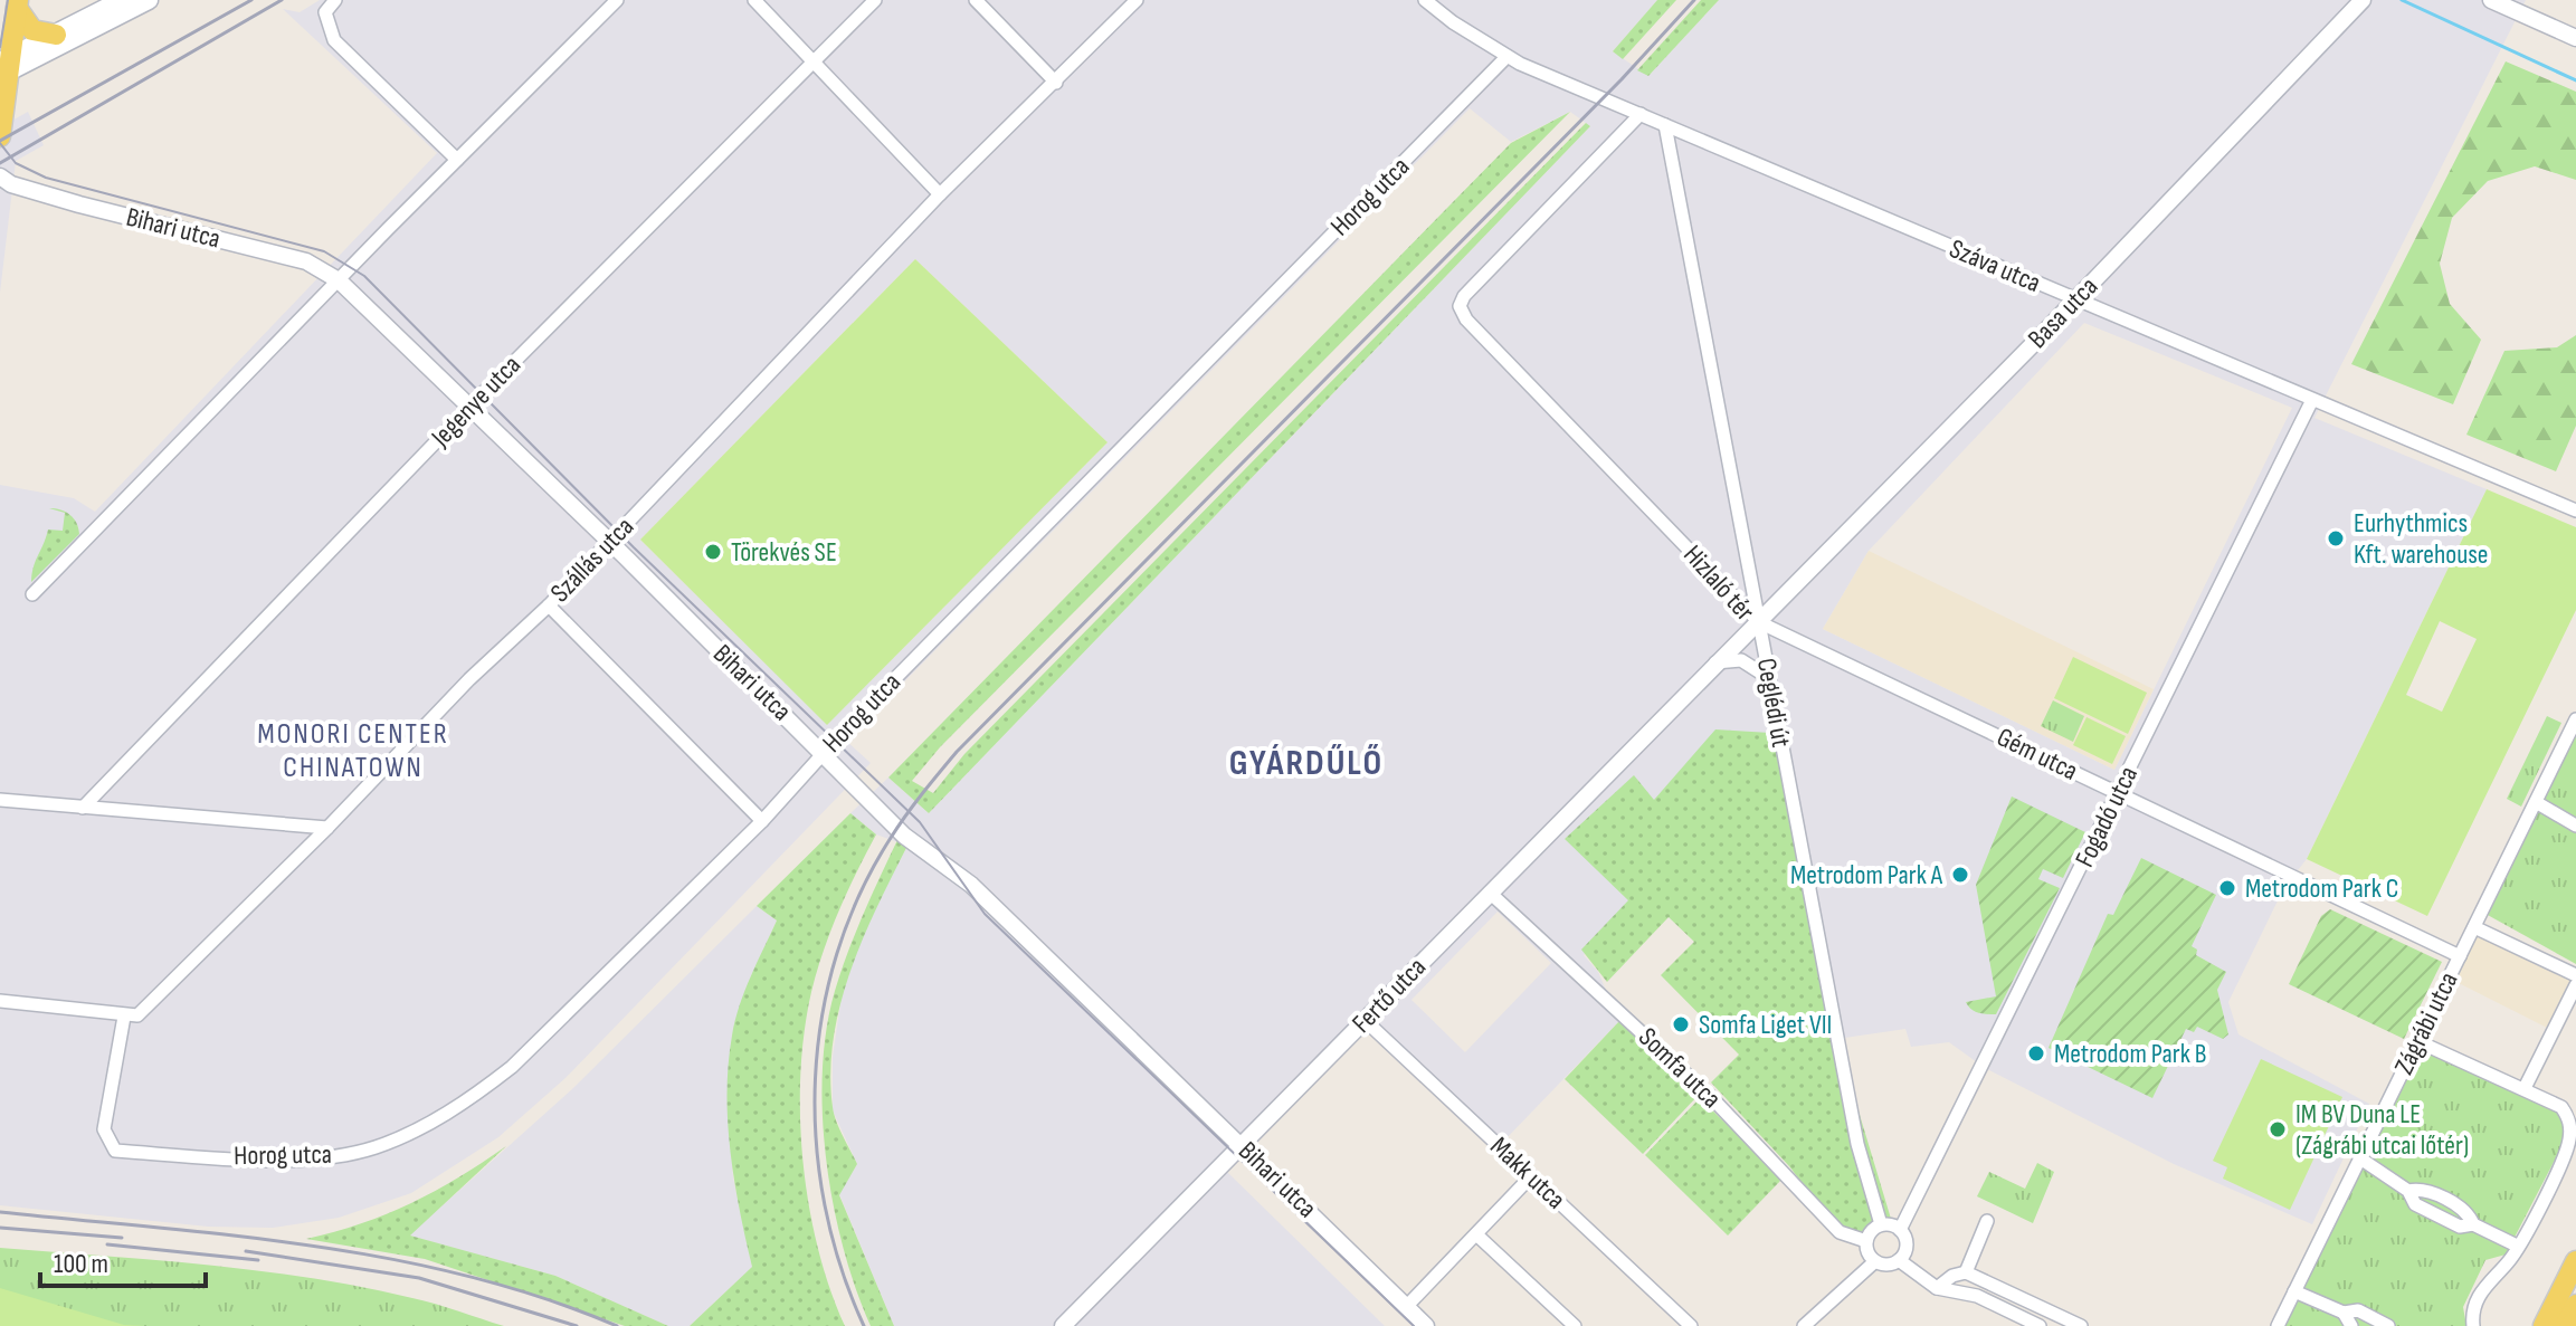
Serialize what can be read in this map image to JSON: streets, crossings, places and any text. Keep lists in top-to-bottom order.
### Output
{
  "streets": {
    "street": [
      "Horog utca",
      "Bihari utca",
      "Száva utca",
      "Basa utca",
      "Jegenye utca",
      "Szállás utca",
      "Hizlaló tér",
      "Ceglédi út",
      "Gém utca",
      "Fogadó utca",
      "Fertő utca",
      "Zágrábi utca",
      "Somfa utca",
      "Makk utca"
    ]
  },
  "crossings": [
    ["Horog utca", "Bihari utca"],
    ["Horog utca", "Száva utca"],
    ["Horog utca", "Szállás utca"],
    ["Bihari utca", "Jegenye utca"],
    ["Bihari utca", "Szállás utca"],
    ["Bihari utca", "Fertő utca"],
    ["Száva utca", "Basa utca"],
    ["Száva utca", "Hizlaló tér"],
    ["Száva utca", "Ceglédi út"],
    ["Száva utca", "Fogadó utca"],
    ["Basa utca", "Hizlaló tér"],
    ["Basa utca", "Ceglédi út"],
    ["Basa utca", "Gém utca"],
    ["Hizlaló tér", "Ceglédi út"],
    ["Hizlaló tér", "Gém utca"],
    ["Hizlaló tér", "Fertő utca"],
    ["Ceglédi út", "Gém utca"],
    ["Ceglédi út", "Fogadó utca"],
    ["Ceglédi út", "Somfa utca"],
    ["Gém utca", "Fogadó utca"],
    ["Gém utca", "Zágrábi utca"],
    ["Fogadó utca", "Somfa utca"],
    ["Fertő utca", "Somfa utca"],
    ["Fertő utca", "Makk utca"]
  ],
  "districts": ["MONORI CENTER CHINATOWN", "GYÁRDŰLŐ"],
  "places": [
    "Eurhythmics Kft. warehouse",
    "Törekvés SE",
    "Metrodom Park A",
    "Metrodom Park C",
    "Somfa Liget VII",
    "Metrodom Park B",
    "IM BV Duna LE (Zágrábi utcai lőtér)"
  ],
  "scale_bar": "100 m"
}
